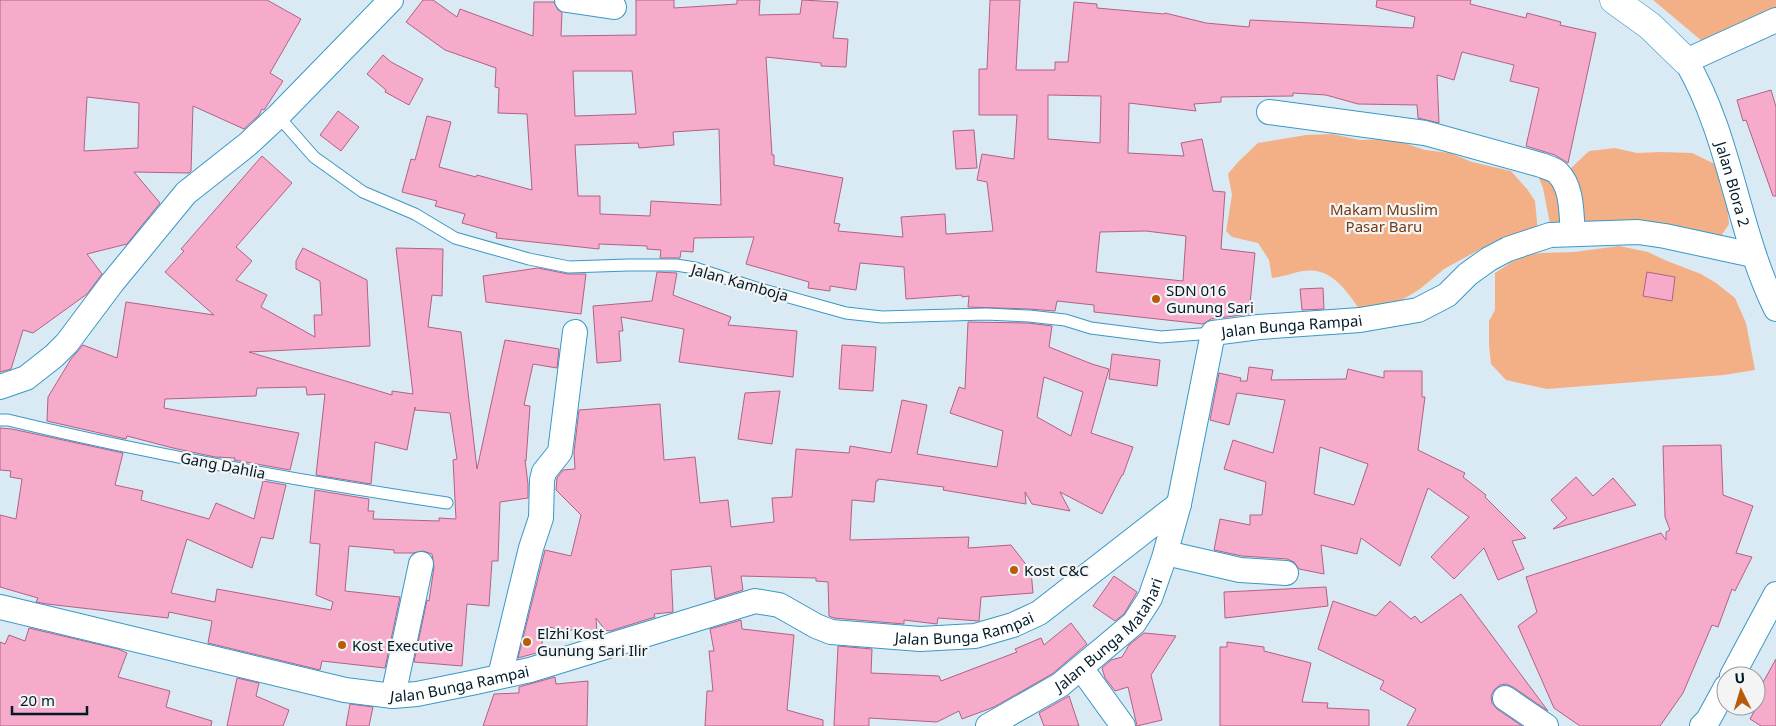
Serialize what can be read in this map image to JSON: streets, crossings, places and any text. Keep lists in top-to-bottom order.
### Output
{
  "streets": {
    "street": ["Jalan Blora 2", "Jalan Bunga Rampai", "Jalan Bunga Matahari"],
    "lane": ["Jalan Kamboja", "Gang Dahlia"]
  },
  "crossings": [
    ["Jalan Blora 2", "Jalan Bunga Rampai"],
    ["Jalan Kamboja", "Jalan Bunga Rampai"],
    ["Jalan Bunga Rampai", "Jalan Bunga Matahari"]
  ],
  "parks": ["Makam Muslim Pasar Baru"],
  "places": [
    "SDN 016 Gunung Sari",
    "Kost C&C",
    "Elzhi Kost Gunung Sari Ilir",
    "Kost Executive"
  ],
  "scale_bar": "20 m",
  "north": "top"
}
